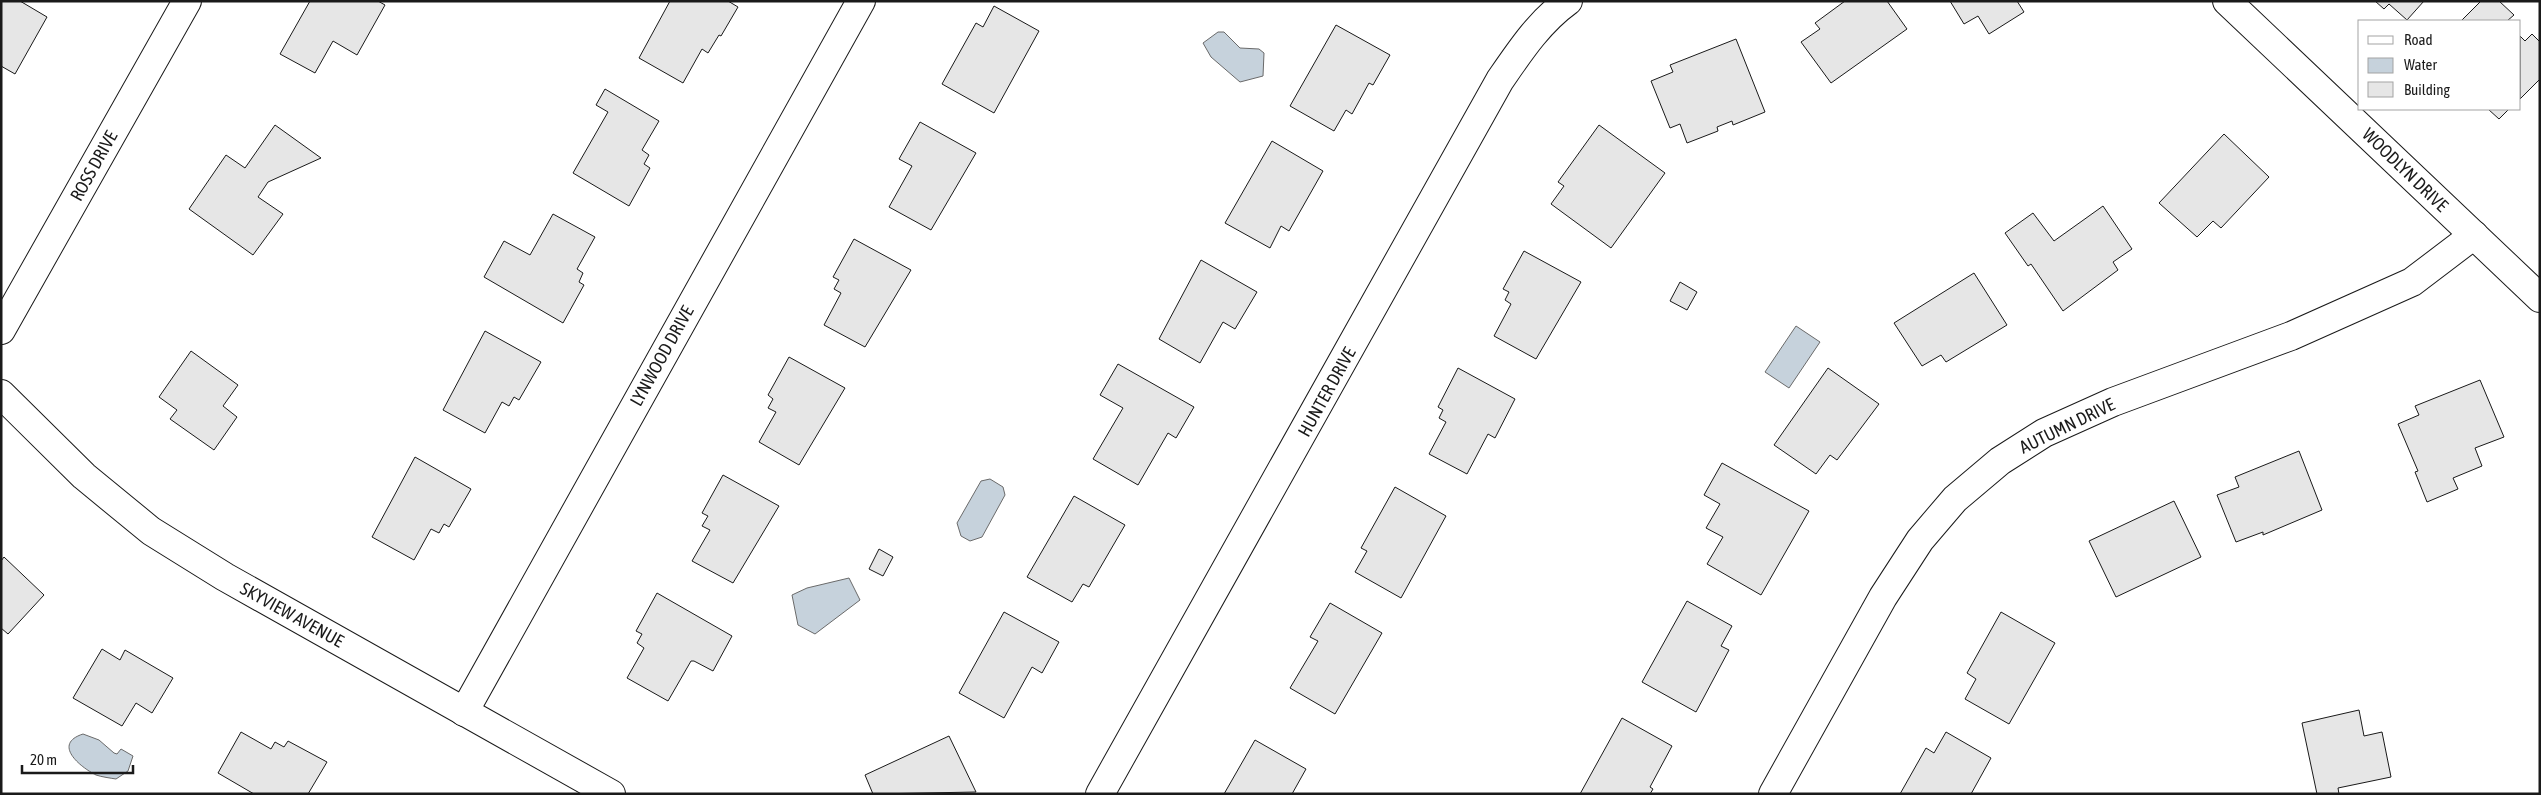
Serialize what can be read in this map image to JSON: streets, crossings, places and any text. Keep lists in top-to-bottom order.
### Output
{
  "streets": {
    "street": [
      "ROSS DRIVE",
      "WOODLYN DRIVE",
      "LYNWOOD DRIVE",
      "HUNTER DRIVE",
      "AUTUMN DRIVE",
      "SKYVIEW AVENUE"
    ]
  },
  "crossings": [
    ["WOODLYN DRIVE", "AUTUMN DRIVE"],
    ["LYNWOOD DRIVE", "SKYVIEW AVENUE"]
  ],
  "legend": ["Road", "Water", "Building"],
  "scale_bar": "20 m"
}
